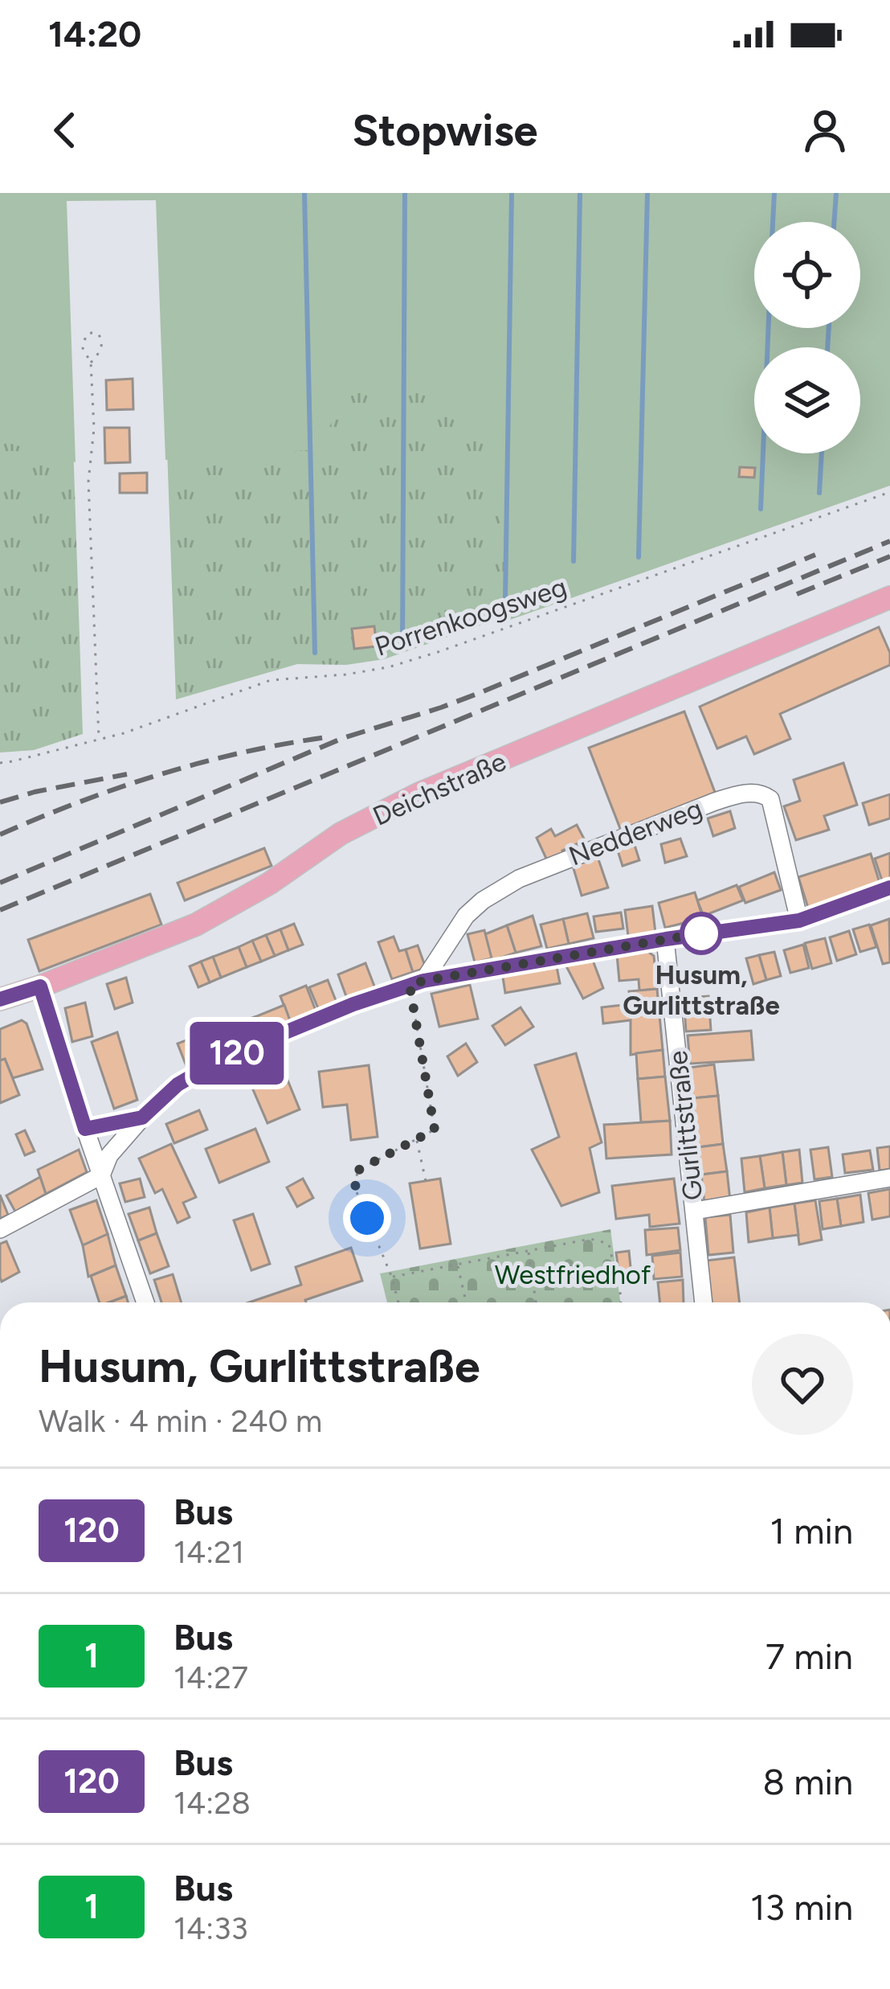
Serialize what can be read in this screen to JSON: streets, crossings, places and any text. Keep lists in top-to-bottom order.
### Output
{
  "streets": {
    "main road": ["Deichstraße"],
    "street": ["Nedderweg", "Gurlittstraße"],
    "path": ["Porrenkoogsweg"]
  },
  "parks": ["Westfriedhof"],
  "places": ["Husum, Gurlittstraße"],
  "lines": ["bus line 120"],
  "page": {
    "status": "14:20",
    "header": "Stopwise",
    "on_map": "120",
    "heading": ["Husum, Gurlittstraße", "Walk · 4 min · 240 m"],
    "list": [
      {
        "mark": "120",
        "name": "Bus",
        "note": "14:21",
        "value": "1 min"
      },
      {
        "mark": "1",
        "name": "Bus",
        "note": "14:27",
        "value": "7 min"
      },
      {
        "mark": "120",
        "name": "Bus",
        "note": "14:28",
        "value": "8 min"
      },
      {
        "mark": "1",
        "name": "Bus",
        "note": "14:33",
        "value": "13 min"
      }
    ]
  }
}
